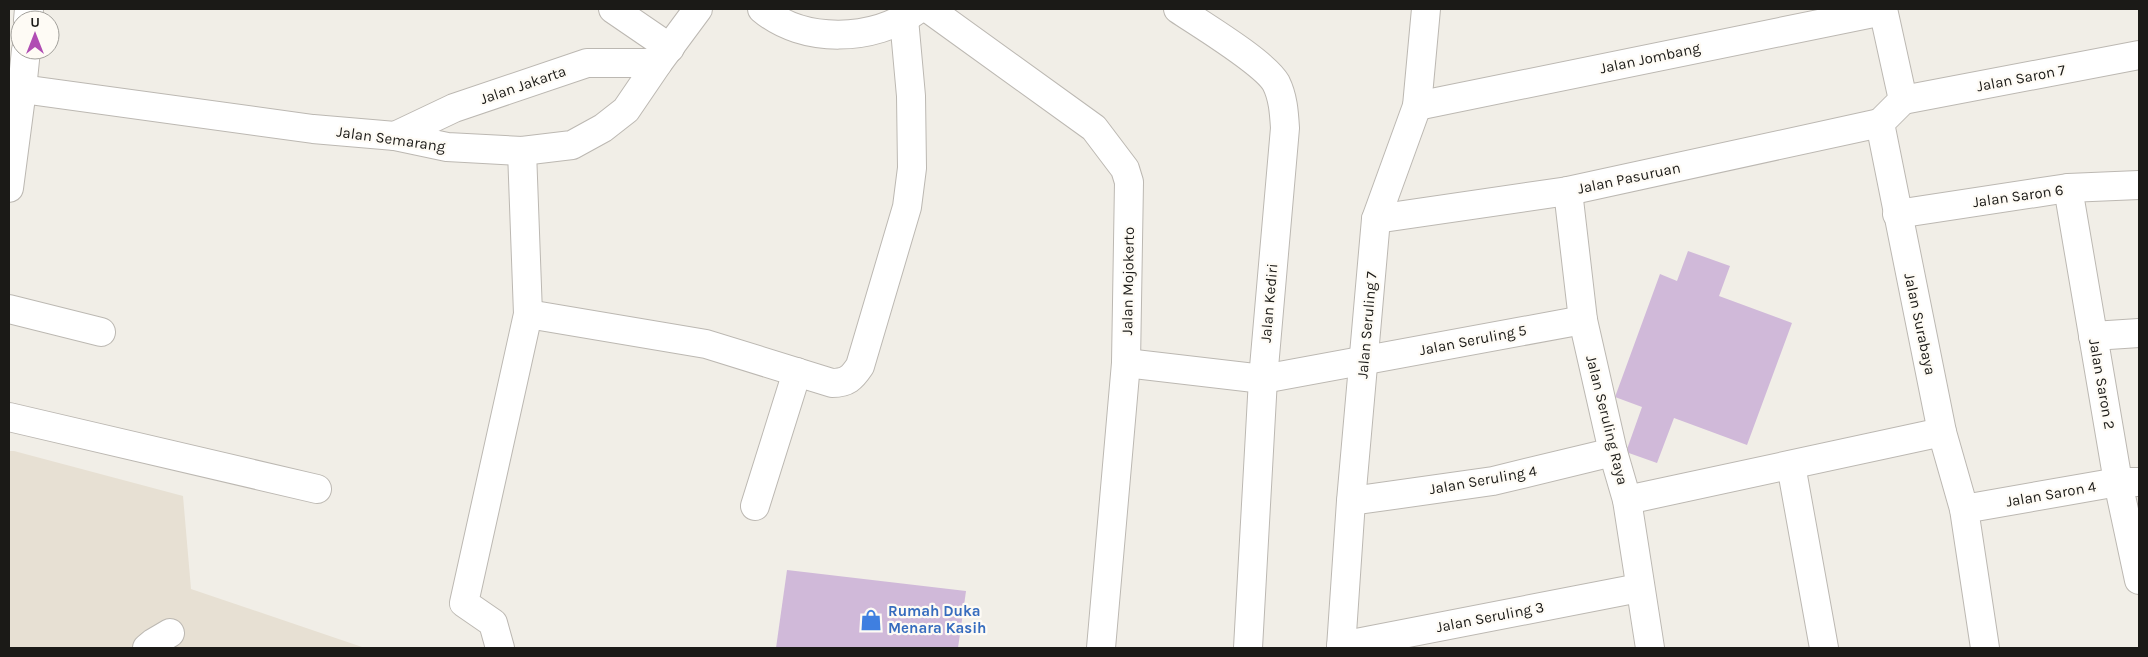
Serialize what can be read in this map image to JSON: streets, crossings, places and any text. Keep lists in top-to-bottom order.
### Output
{
  "streets": {
    "street": [
      "Jalan Jombang",
      "Jalan Saron 7",
      "Jalan Jakarta",
      "Jalan Semarang",
      "Jalan Pasuruan",
      "Jalan Saron 6",
      "Jalan Mojokerto",
      "Jalan Kediri",
      "Jalan Surabaya",
      "Jalan Seruling 7",
      "Jalan Seruling 5",
      "Jalan Saron 2",
      "Jalan Seruling Raya",
      "Jalan Seruling 4",
      "Jalan Saron 4",
      "Jalan Seruling 3"
    ]
  },
  "crossings": [
    ["Jalan Jombang", "Jalan Seruling 7"],
    ["Jalan Jakarta", "Jalan Semarang"],
    ["Jalan Pasuruan", "Jalan Surabaya"],
    ["Jalan Pasuruan", "Jalan Seruling 7"],
    ["Jalan Pasuruan", "Jalan Seruling Raya"],
    ["Jalan Saron 6", "Jalan Surabaya"],
    ["Jalan Saron 6", "Jalan Saron 2"],
    ["Jalan Mojokerto", "Jalan Seruling 5"],
    ["Jalan Kediri", "Jalan Seruling 5"],
    ["Jalan Surabaya", "Jalan Saron 4"],
    ["Jalan Seruling 7", "Jalan Seruling 5"],
    ["Jalan Seruling 7", "Jalan Seruling 4"],
    ["Jalan Seruling 7", "Jalan Seruling 3"],
    ["Jalan Seruling 5", "Jalan Seruling Raya"],
    ["Jalan Saron 2", "Jalan Saron 4"],
    ["Jalan Seruling Raya", "Jalan Seruling 4"],
    ["Jalan Seruling Raya", "Jalan Seruling 3"]
  ],
  "places": {
    "shop": ["Rumah Duka Menara Kasih"]
  },
  "north": "top"
}
